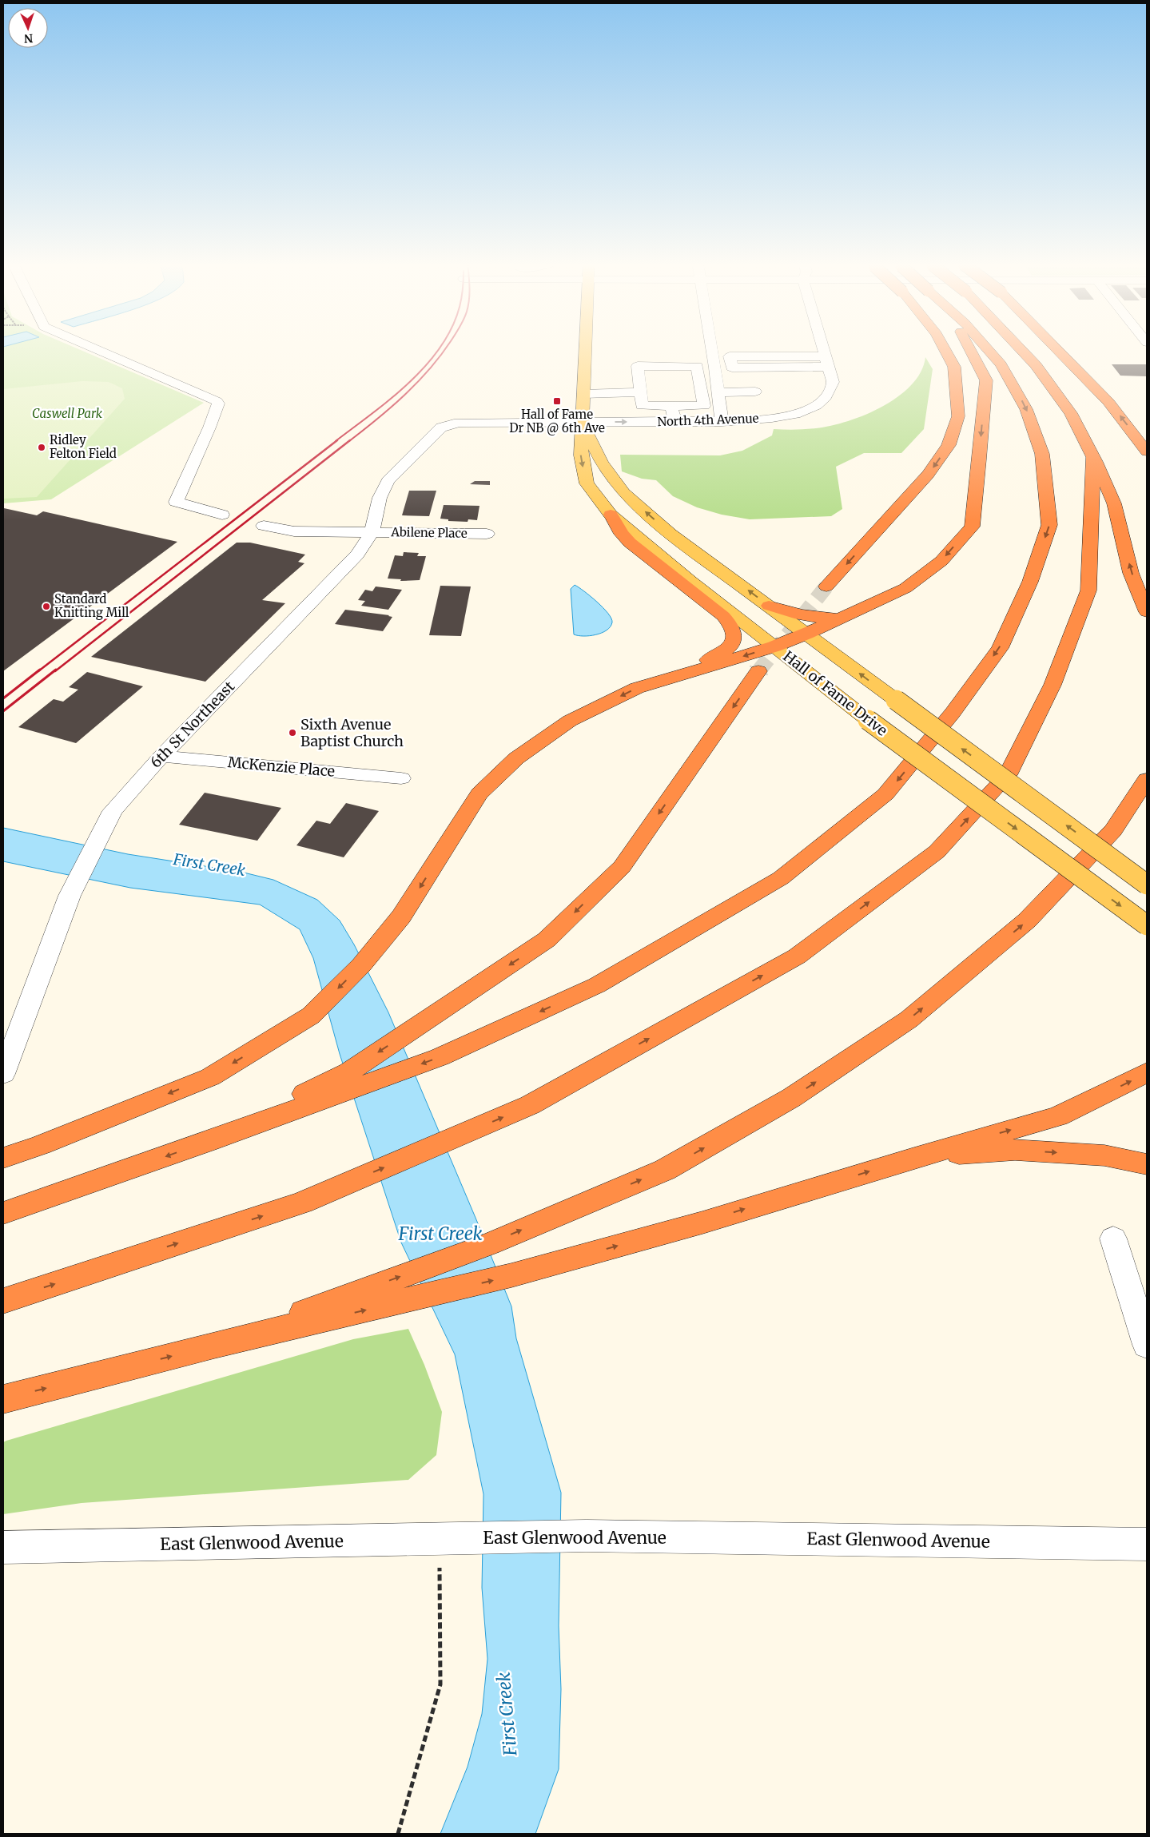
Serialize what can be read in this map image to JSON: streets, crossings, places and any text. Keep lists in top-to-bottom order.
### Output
{
  "streets": {
    "main road": ["Hall of Fame Drive"],
    "street": [
      "North 4th Avenue",
      "Abilene Place",
      "6th St Northeast",
      "McKenzie Place",
      "East Glenwood Avenue"
    ]
  },
  "crossings": [
    ["North 4th Avenue", "Hall of Fame Drive"],
    ["North 4th Avenue", "6th St Northeast"],
    ["Abilene Place", "6th St Northeast"],
    ["6th St Northeast", "McKenzie Place"]
  ],
  "water": ["First Creek"],
  "parks": ["Caswell Park"],
  "places": {
    "transit": ["Hall of Fame Dr NB @ 6th Ave"],
    "other": ["Ridley Felton Field", "Standard Knitting Mill", "Sixth Avenue Baptist Church"]
  },
  "north": "bottom"
}
